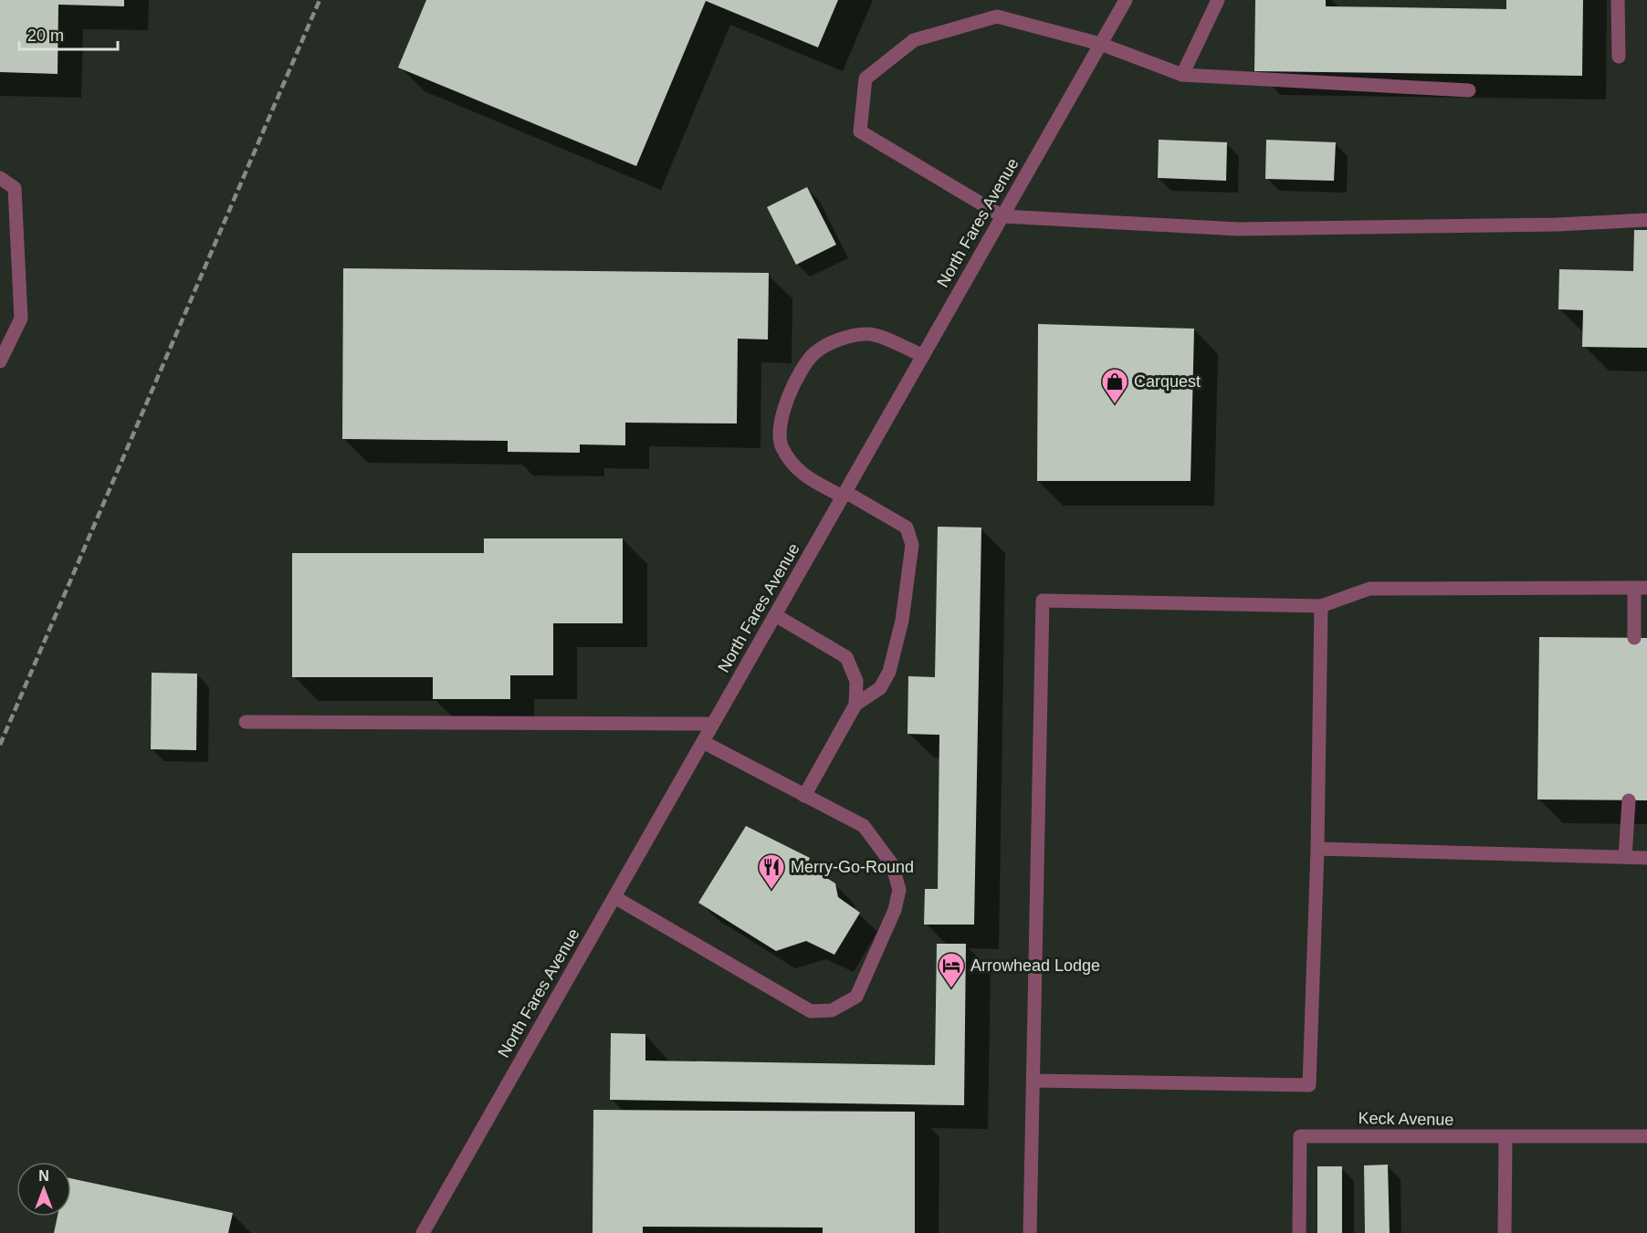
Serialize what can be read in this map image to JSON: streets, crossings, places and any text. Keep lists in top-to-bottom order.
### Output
{
  "streets": {
    "street": ["North Fares Avenue", "Keck Avenue"]
  },
  "places": {
    "shop": ["Carquest"],
    "restaurant": ["Merry-Go-Round"],
    "hotel": ["Arrowhead Lodge"]
  },
  "scale_bar": "20 m",
  "north": "top"
}
